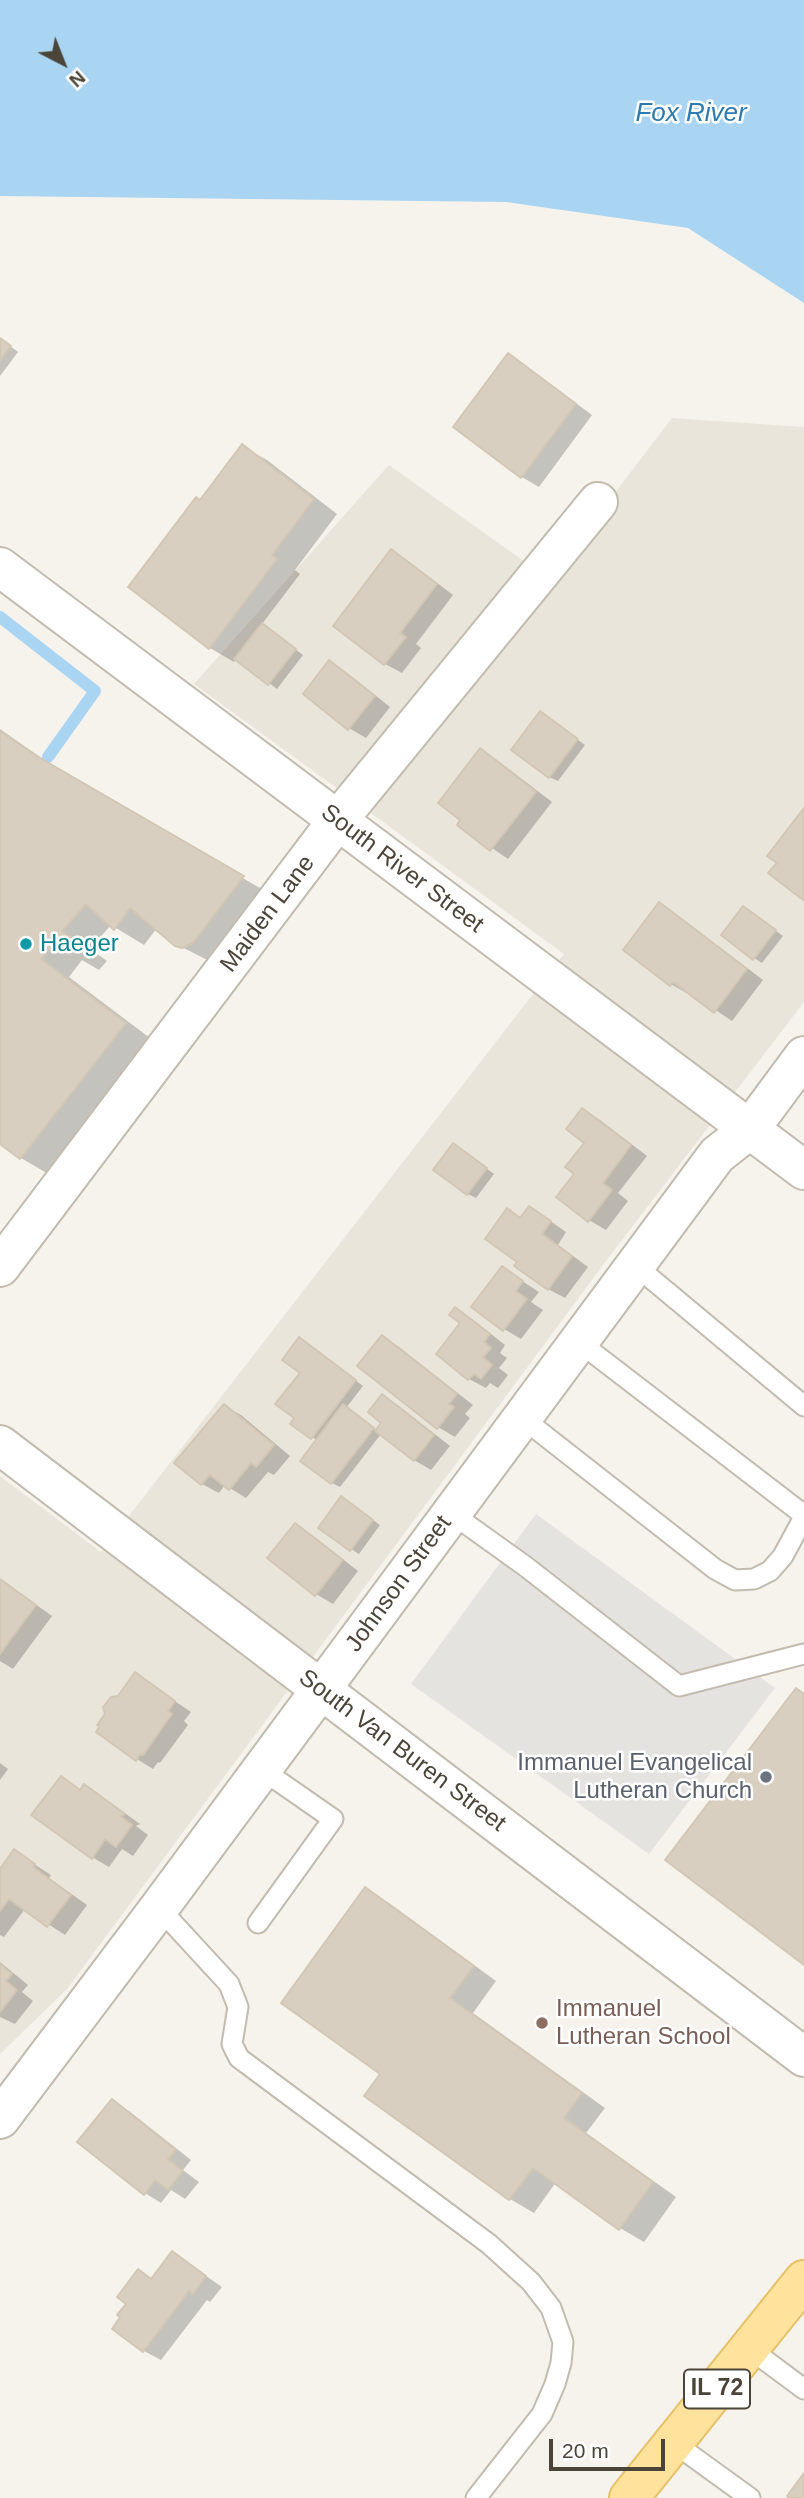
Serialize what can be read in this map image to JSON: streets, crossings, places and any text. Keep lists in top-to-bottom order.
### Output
{
  "streets": {
    "main road": ["IL 72"],
    "street": [
      "South River Street",
      "Maiden Lane",
      "Johnson Street",
      "South Van Buren Street"
    ]
  },
  "crossings": [
    ["South River Street", "Maiden Lane"],
    ["South River Street", "Johnson Street"],
    ["Johnson Street", "South Van Buren Street"]
  ],
  "water": ["Fox River"],
  "places": ["Haeger", "Immanuel Evangelical Lutheran Church", "Immanuel Lutheran School"],
  "scale_bar": "20 m",
  "north": "bottom right"
}
